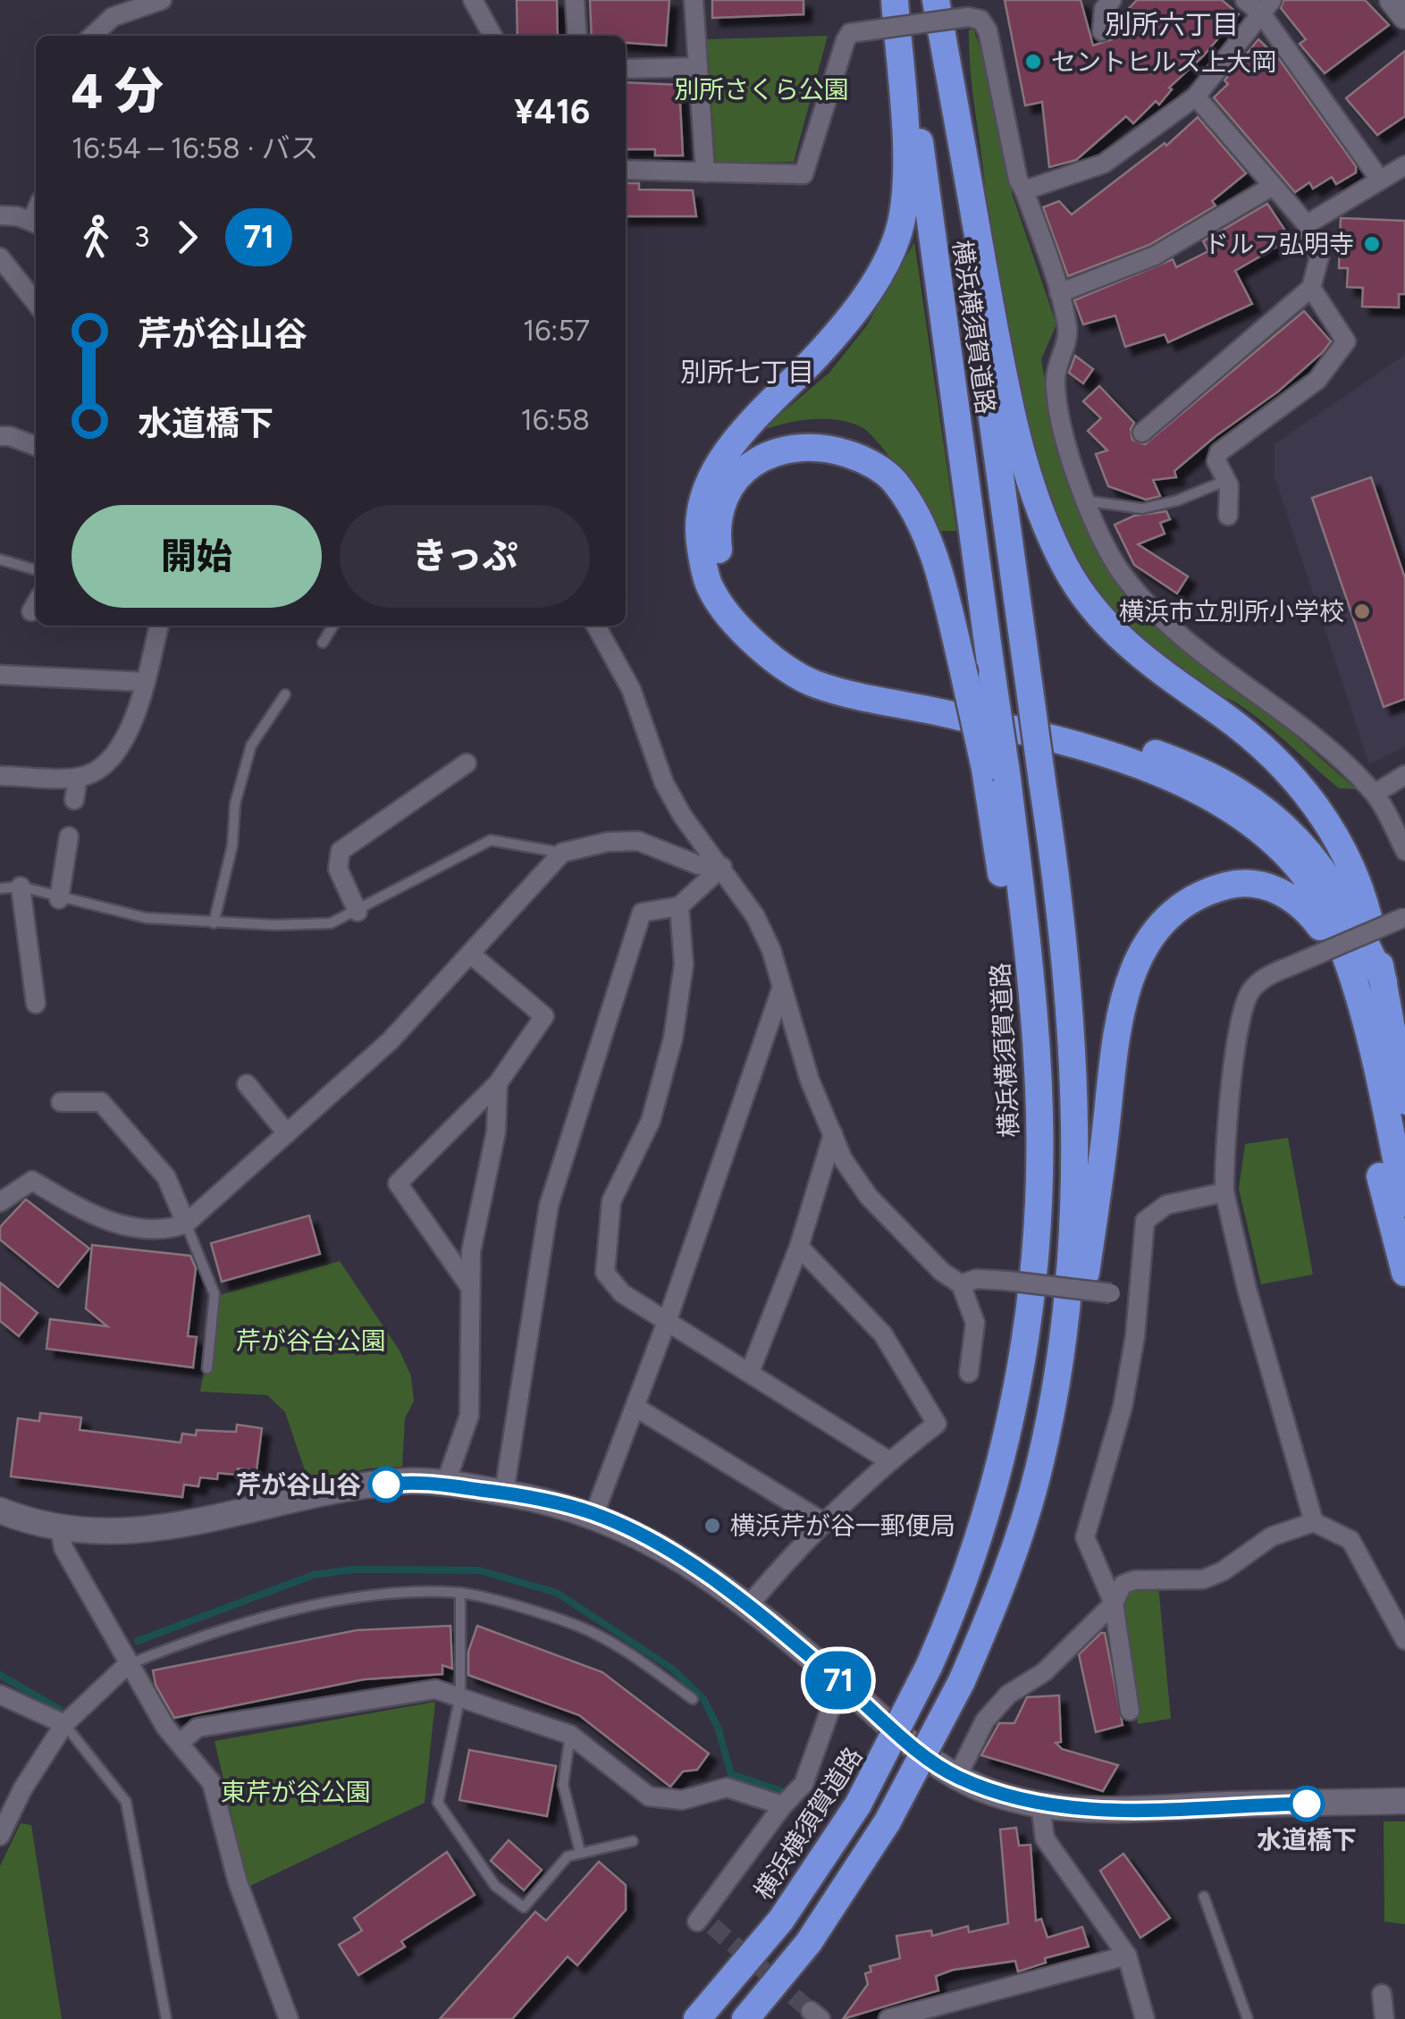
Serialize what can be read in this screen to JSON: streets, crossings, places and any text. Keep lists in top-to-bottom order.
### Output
{
  "streets": {
    "highway": ["横浜横須賀道路"]
  },
  "districts": ["別所六丁目", "別所七丁目"],
  "parks": ["別所さくら公園", "芹が谷台公園", "東芹が谷公園"],
  "places": [
    "セントヒルズ上大岡",
    "ドルフ弘明寺",
    "横浜市立別所小学校",
    "芹が谷山谷",
    "横浜芹が谷一郵便局",
    "水道橋下"
  ],
  "lines": ["bus line 71"],
  "page": {
    "on_map": "71",
    "heading": ["4 分", "16:54 – 16:58 · バス", "¥416"],
    "legs": ["3", "71"],
    "list": [
      {
        "name": "芹が谷山谷",
        "value": "16:57"
      },
      {
        "name": "水道橋下",
        "value": "16:58"
      }
    ],
    "buttons": ["開始", "きっぷ"]
  }
}
